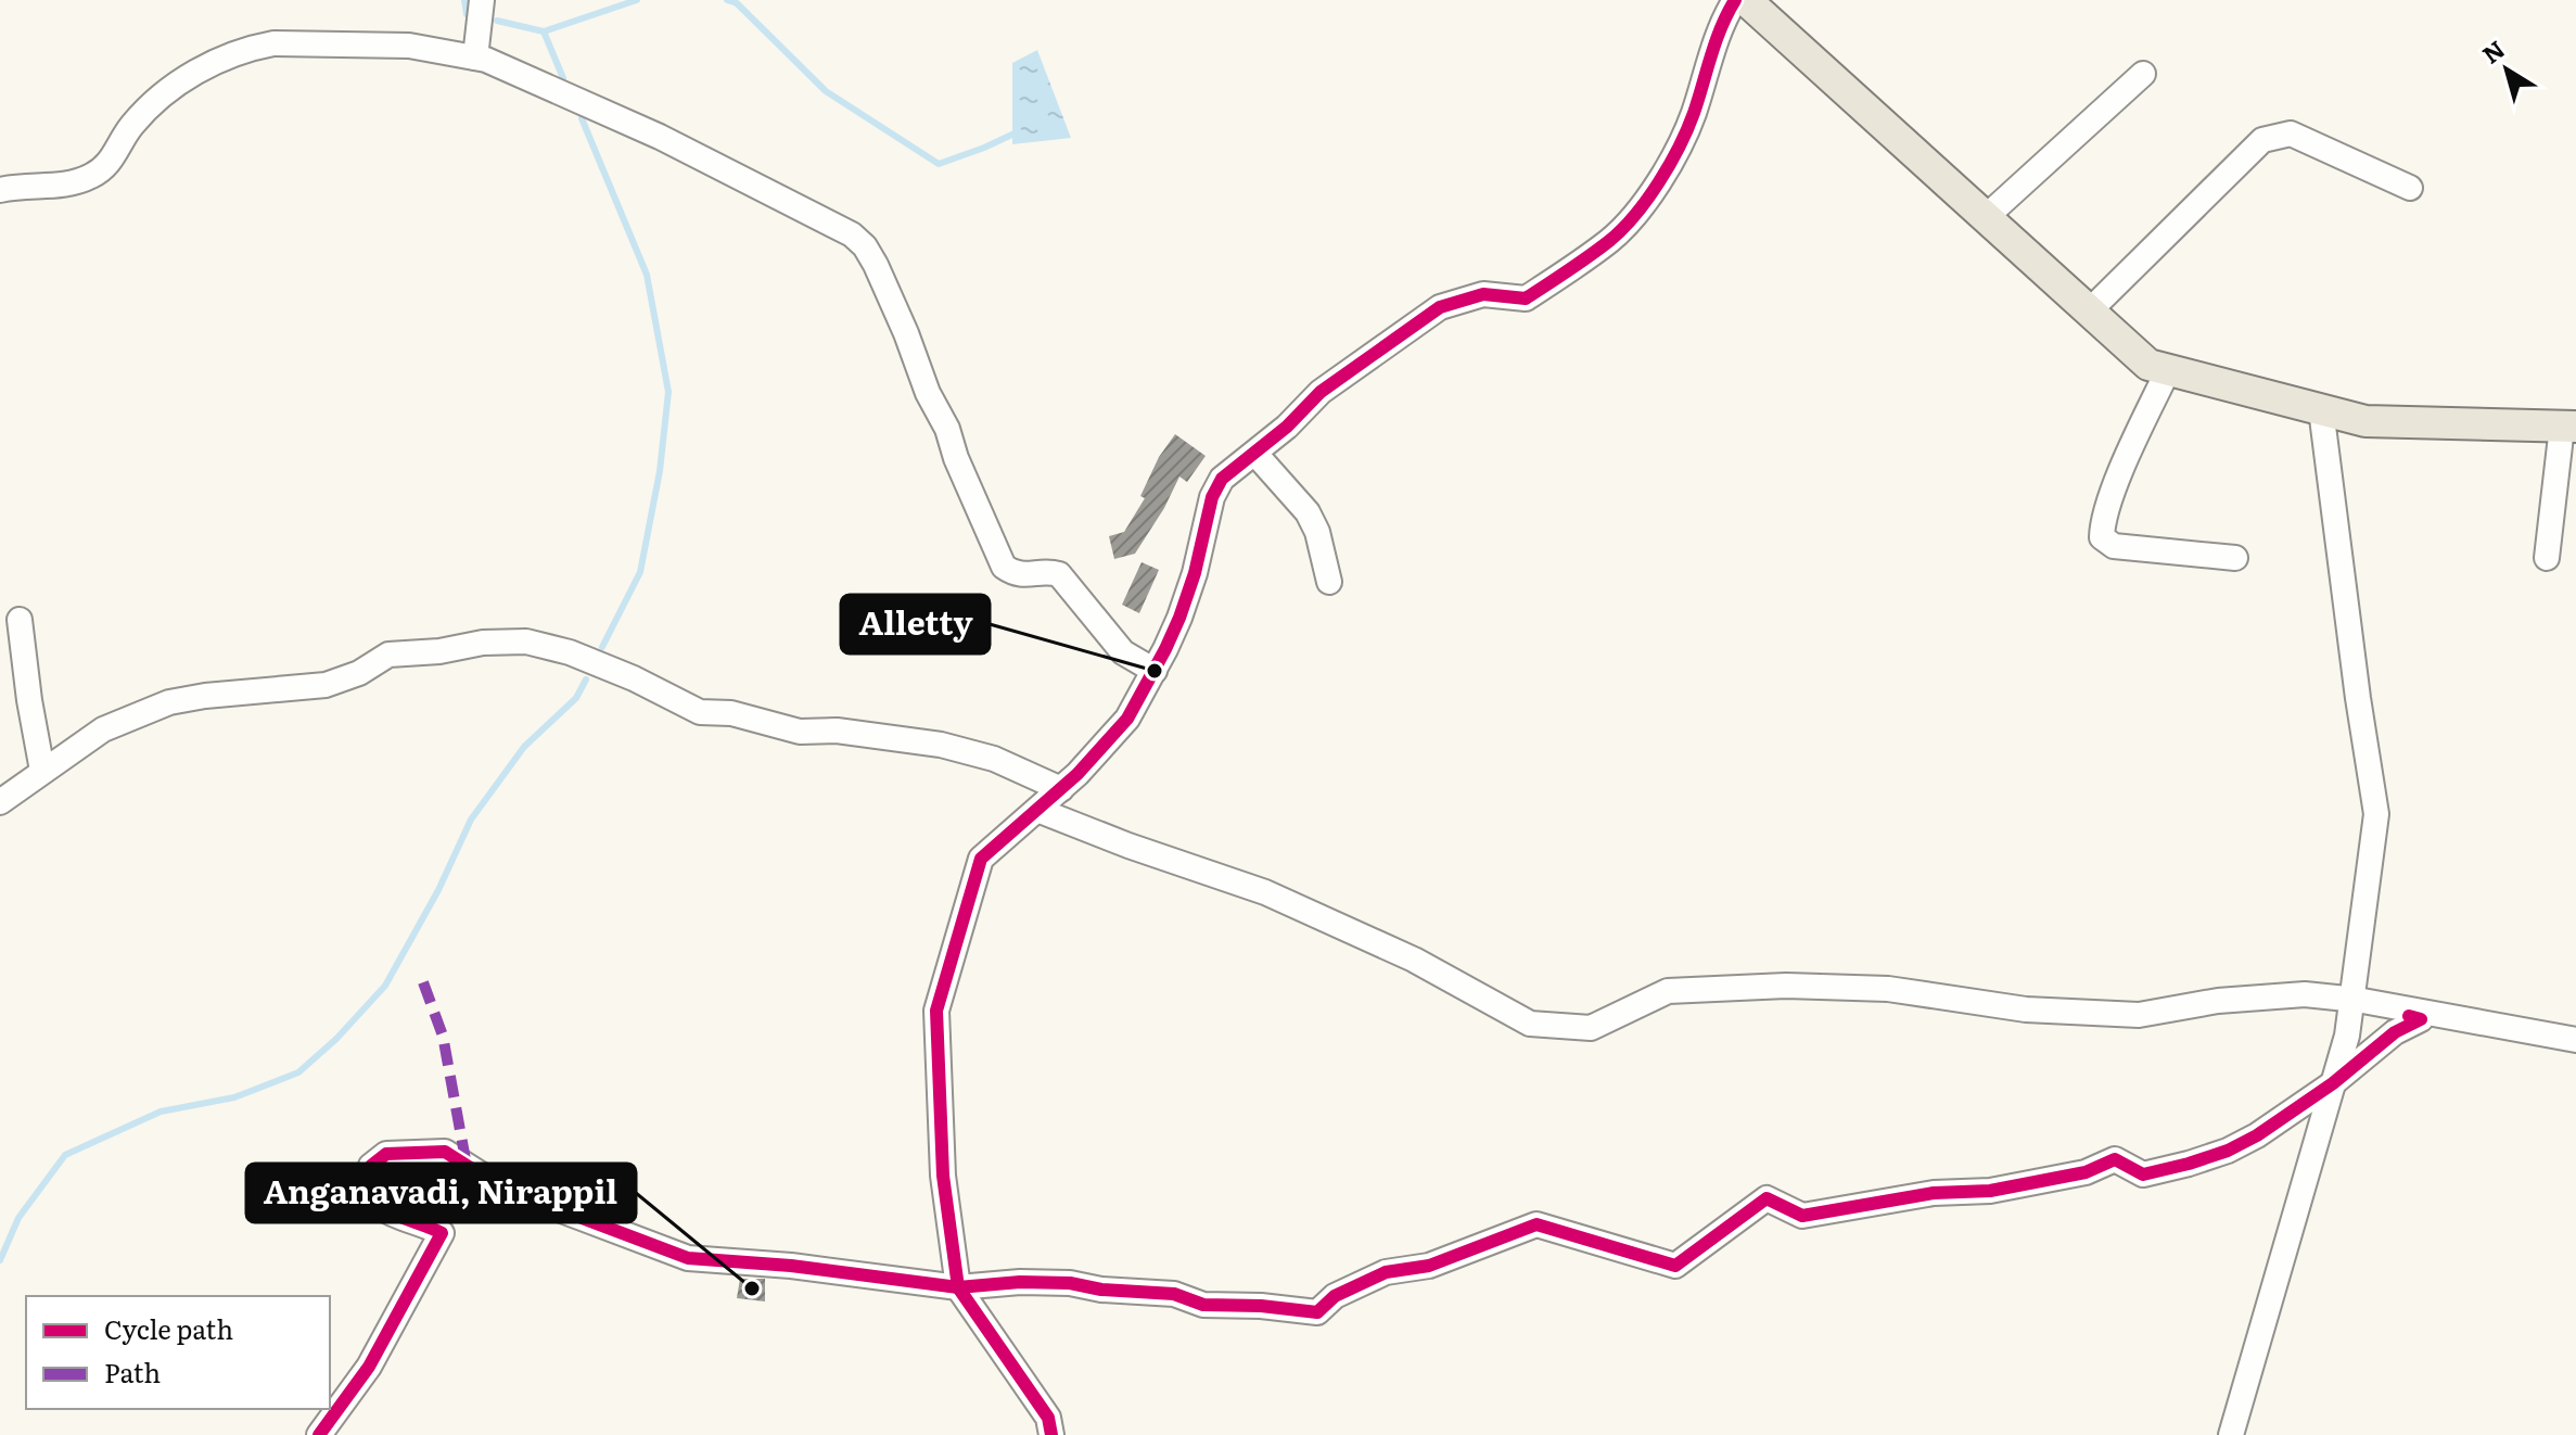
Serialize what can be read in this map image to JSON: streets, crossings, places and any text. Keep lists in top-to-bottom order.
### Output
{
  "places": ["Alletty", "Anganavadi, Nirappil"],
  "legend": ["Cycle path", "Path"],
  "north": "top left"
}
